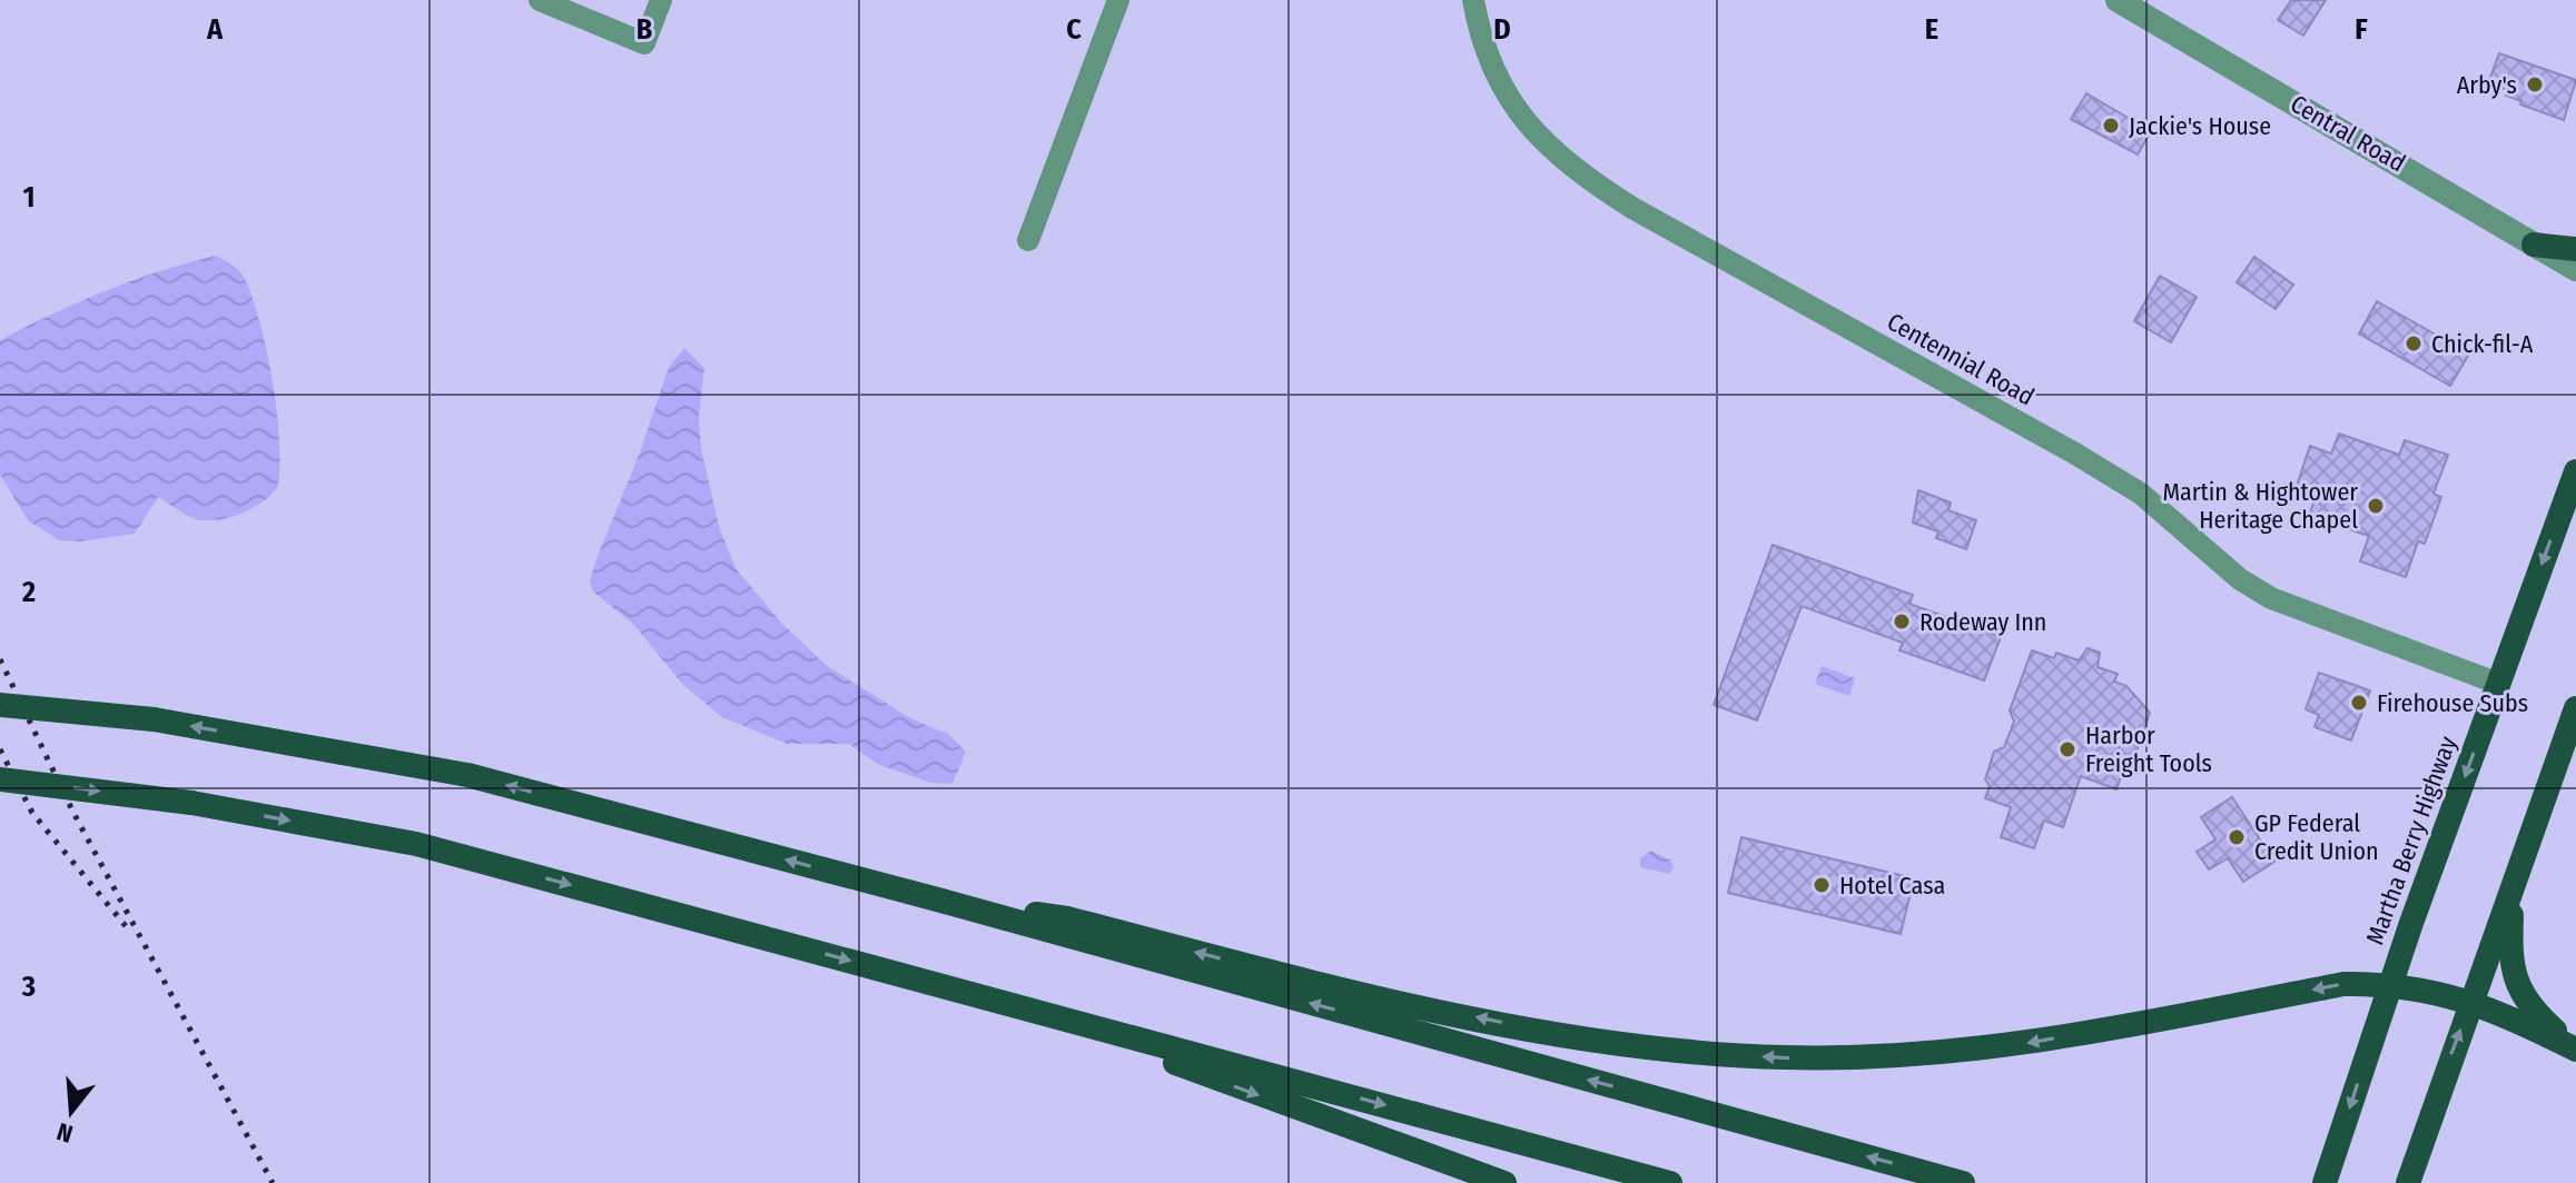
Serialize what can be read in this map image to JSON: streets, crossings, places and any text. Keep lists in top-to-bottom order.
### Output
{
  "streets": {
    "highway": ["Martha Berry Highway"],
    "street": ["Central Road", "Centennial Road"]
  },
  "crossings": [
    ["Centennial Road", "Martha Berry Highway"]
  ],
  "places": [
    "Arby's",
    "Jackie's House",
    "Chick-fil-A",
    "Martin & Hightower Heritage Chapel",
    "Rodeway Inn",
    "Firehouse Subs",
    "Harbor Freight Tools",
    "GP Federal Credit Union",
    "Hotel Casa"
  ],
  "north": "bottom",
  "grid": {
    "columns": [
      "A",
      "B",
      "C",
      "D",
      "E",
      "F"
    ],
    "rows": ["1", "2", "3"]
  }
}
